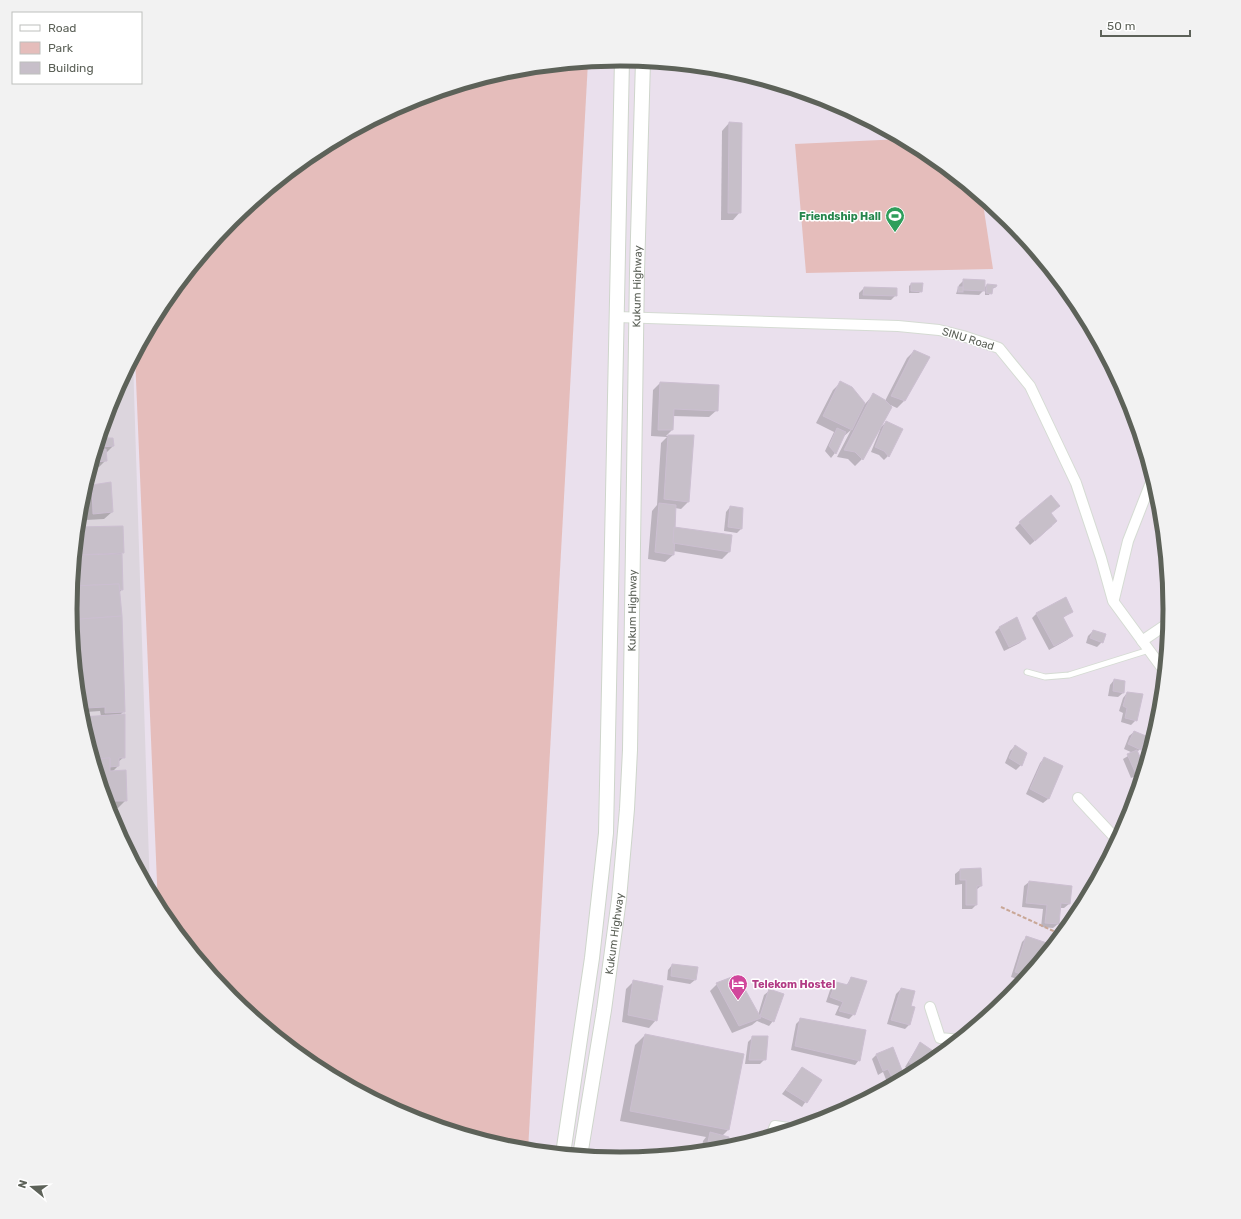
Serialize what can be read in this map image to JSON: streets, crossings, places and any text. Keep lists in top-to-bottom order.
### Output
{
  "streets": {
    "main road": ["Kukum Highway"],
    "street": ["SINU Road"]
  },
  "crossings": [
    ["Kukum Highway", "SINU Road"]
  ],
  "places": {
    "sports": ["Friendship Hall"],
    "hotel": ["Telekom Hostel"]
  },
  "legend": ["Road", "Park", "Building"],
  "scale_bar": "50 m",
  "north": "left"
}
